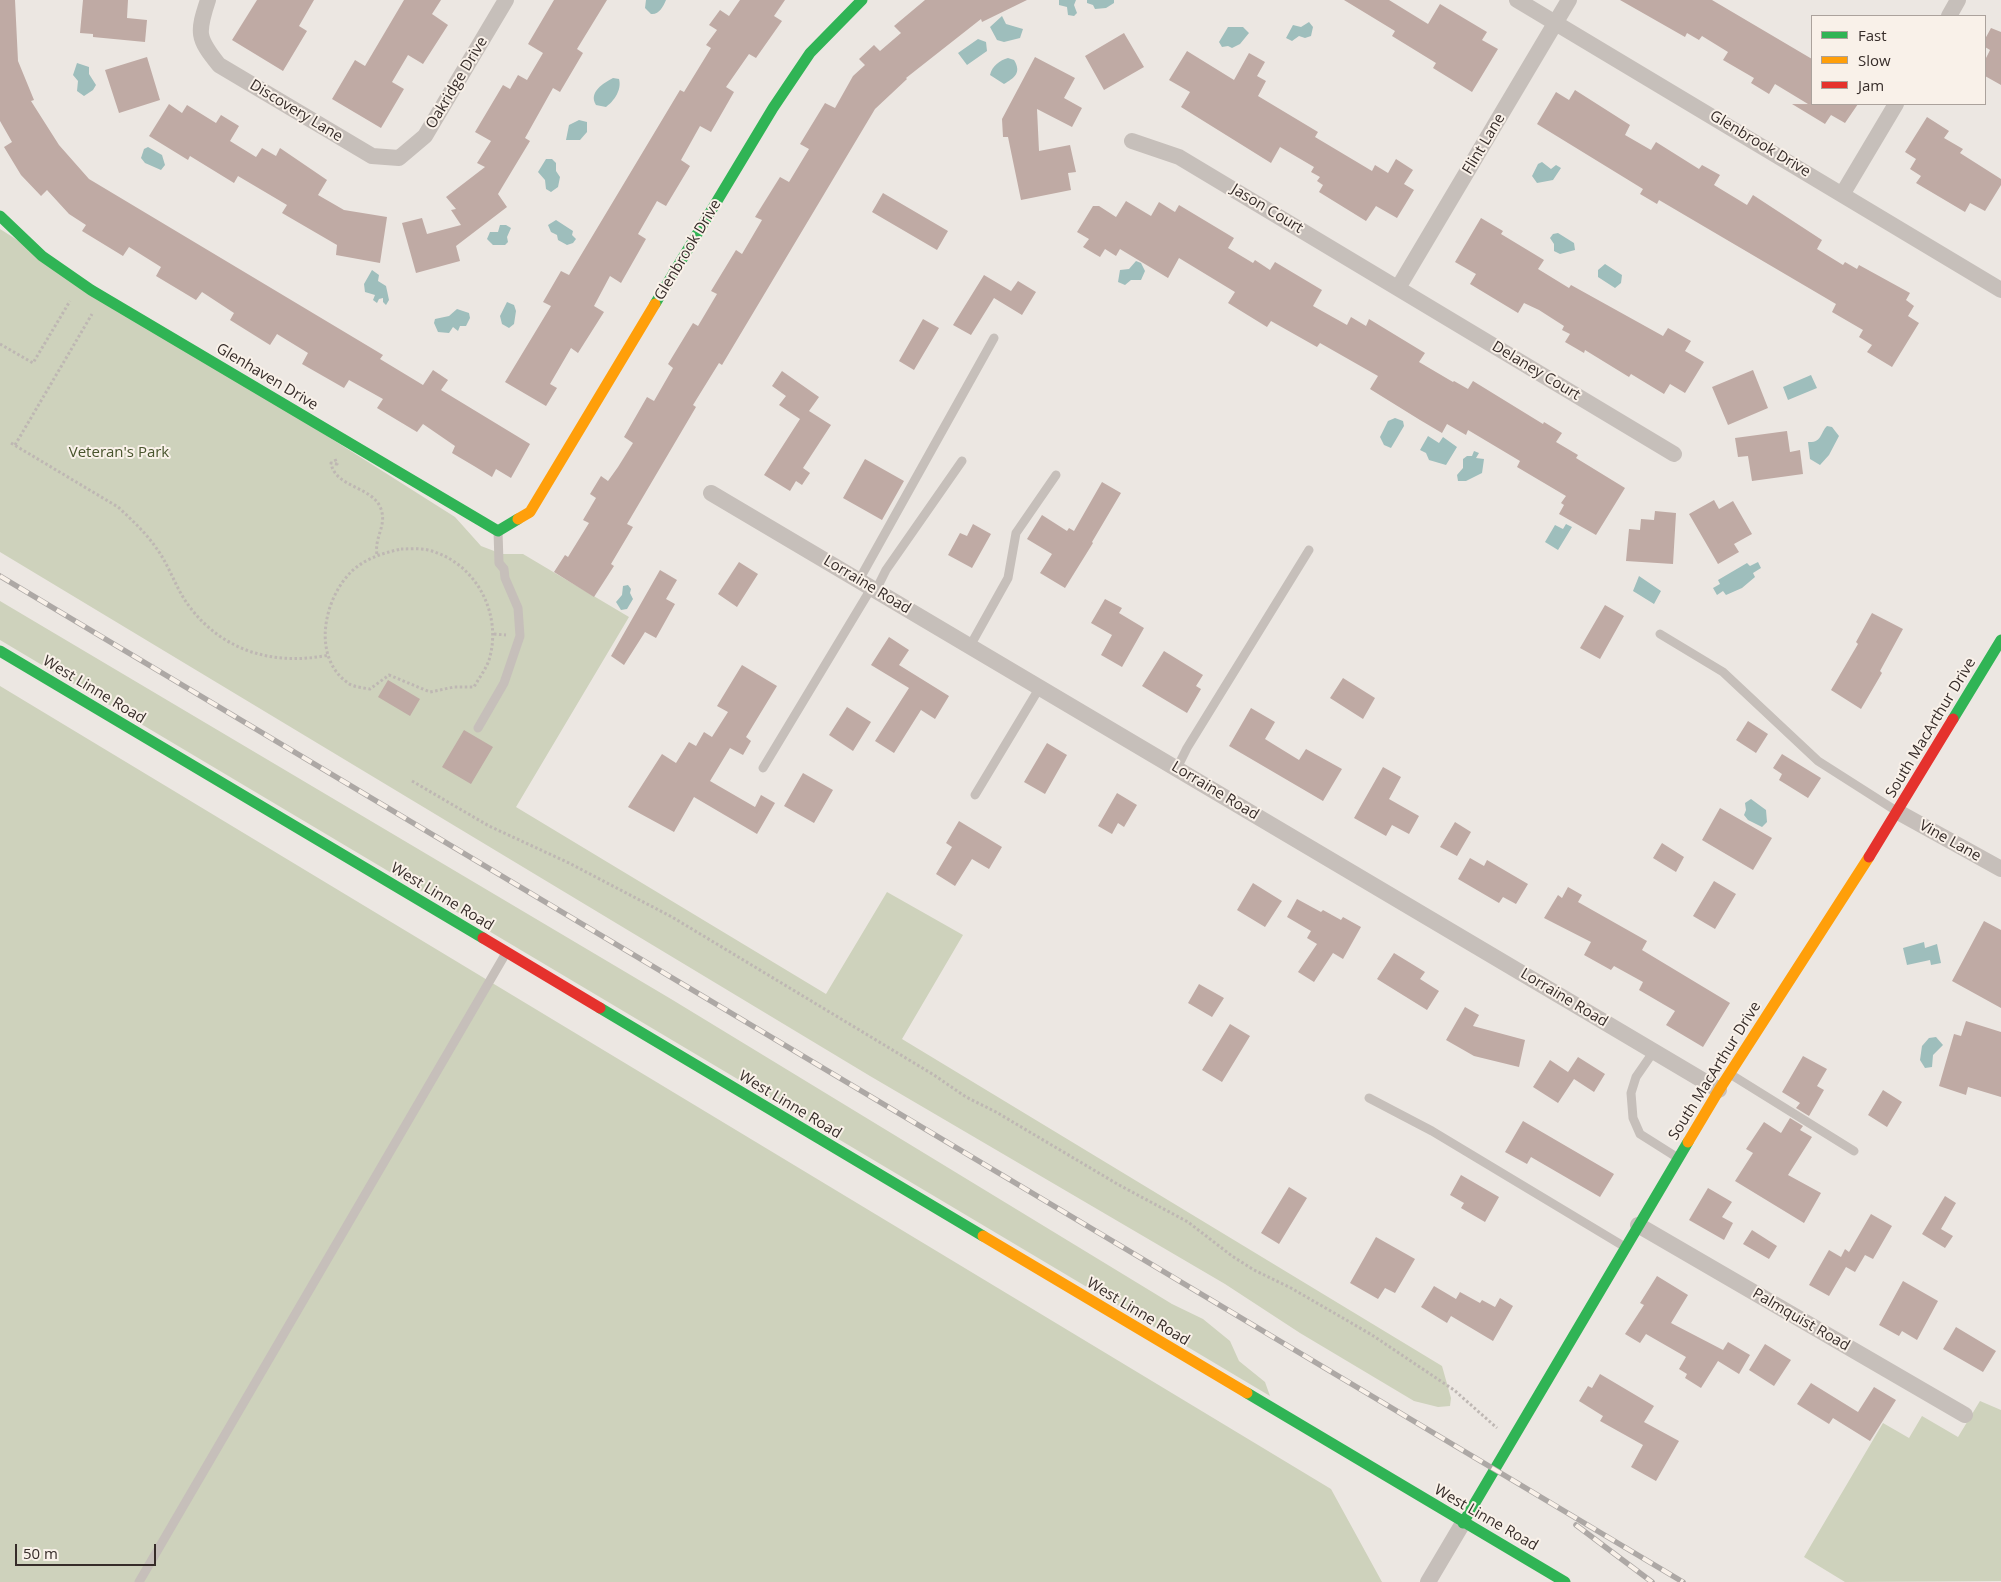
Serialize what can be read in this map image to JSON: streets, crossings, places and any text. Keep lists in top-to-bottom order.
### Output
{
  "streets": {
    "street": [
      "Oakridge Drive",
      "Discovery Lane",
      "Flint Lane",
      "Glenbrook Drive",
      "Jason Court",
      "Delaney Court",
      "Glenhaven Drive",
      "Lorraine Road",
      "West Linne Road",
      "South MacArthur Drive",
      "Vine Lane",
      "Palmquist Road"
    ]
  },
  "crossings": [
    ["Oakridge Drive", "Discovery Lane"],
    ["Flint Lane", "Glenbrook Drive"],
    ["Flint Lane", "Jason Court"],
    ["Flint Lane", "Delaney Court"],
    ["Glenbrook Drive", "Glenhaven Drive"],
    ["Jason Court", "Delaney Court"],
    ["Lorraine Road", "South MacArthur Drive"],
    ["West Linne Road", "South MacArthur Drive"],
    ["South MacArthur Drive", "Vine Lane"],
    ["South MacArthur Drive", "Palmquist Road"]
  ],
  "parks": ["Veteran's Park"],
  "legend": ["Fast", "Slow", "Jam"],
  "scale_bar": "50 m"
}
